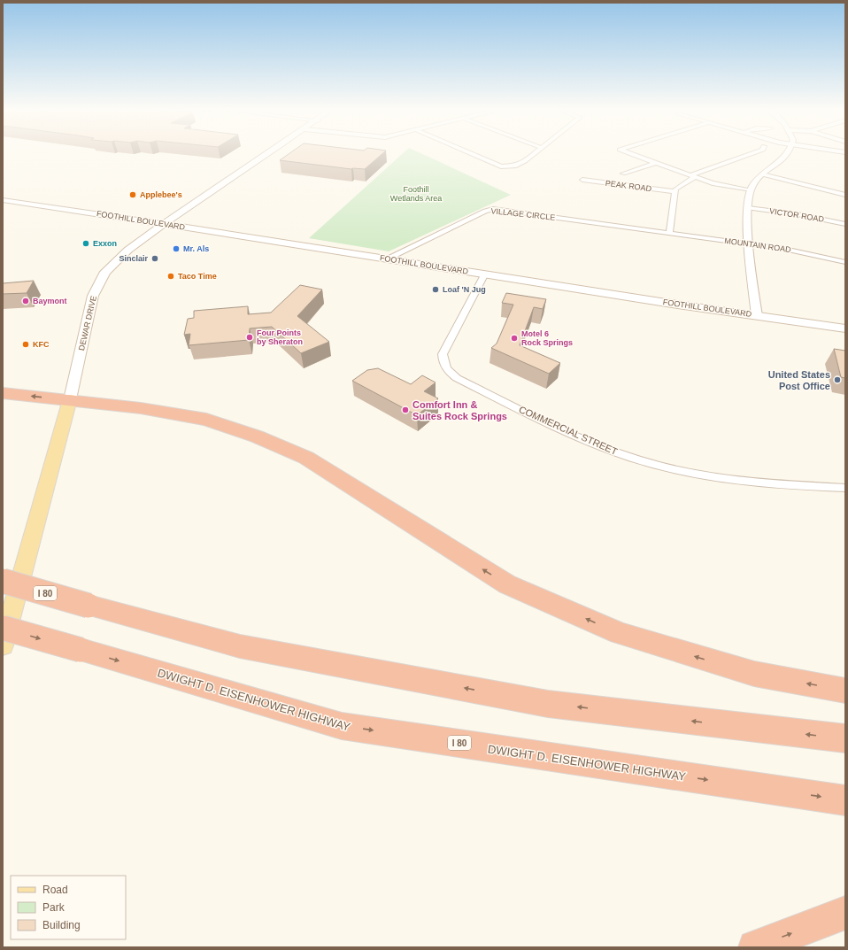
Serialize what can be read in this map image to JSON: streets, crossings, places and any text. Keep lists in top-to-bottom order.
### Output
{
  "streets": {
    "highway": ["I 80", "DWIGHT D. EISENHOWER HIGHWAY"],
    "main road": ["FOOTHILL BOULEVARD", "DEWAR DRIVE"],
    "street": [
      "PEAK ROAD",
      "VILLAGE CIRCLE",
      "VICTOR ROAD",
      "MOUNTAIN ROAD",
      "COMMERCIAL STREET"
    ]
  },
  "crossings": [
    ["VILLAGE CIRCLE", "FOOTHILL BOULEVARD"],
    ["VILLAGE CIRCLE", "MOUNTAIN ROAD"],
    ["FOOTHILL BOULEVARD", "DEWAR DRIVE"],
    ["FOOTHILL BOULEVARD", "COMMERCIAL STREET"]
  ],
  "parks": ["Foothill Wetlands Area"],
  "places": [
    "Applebee's",
    "Exxon",
    "Mr. Als",
    "Sinclair",
    "Taco Time",
    "Loaf 'N Jug",
    "Baymont",
    "Four Points by Sheraton",
    "Motel 6 Rock Springs",
    "KFC",
    "United States Post Office",
    "Comfort Inn & Suites Rock Springs"
  ],
  "legend": ["Road", "Park", "Building"]
}
